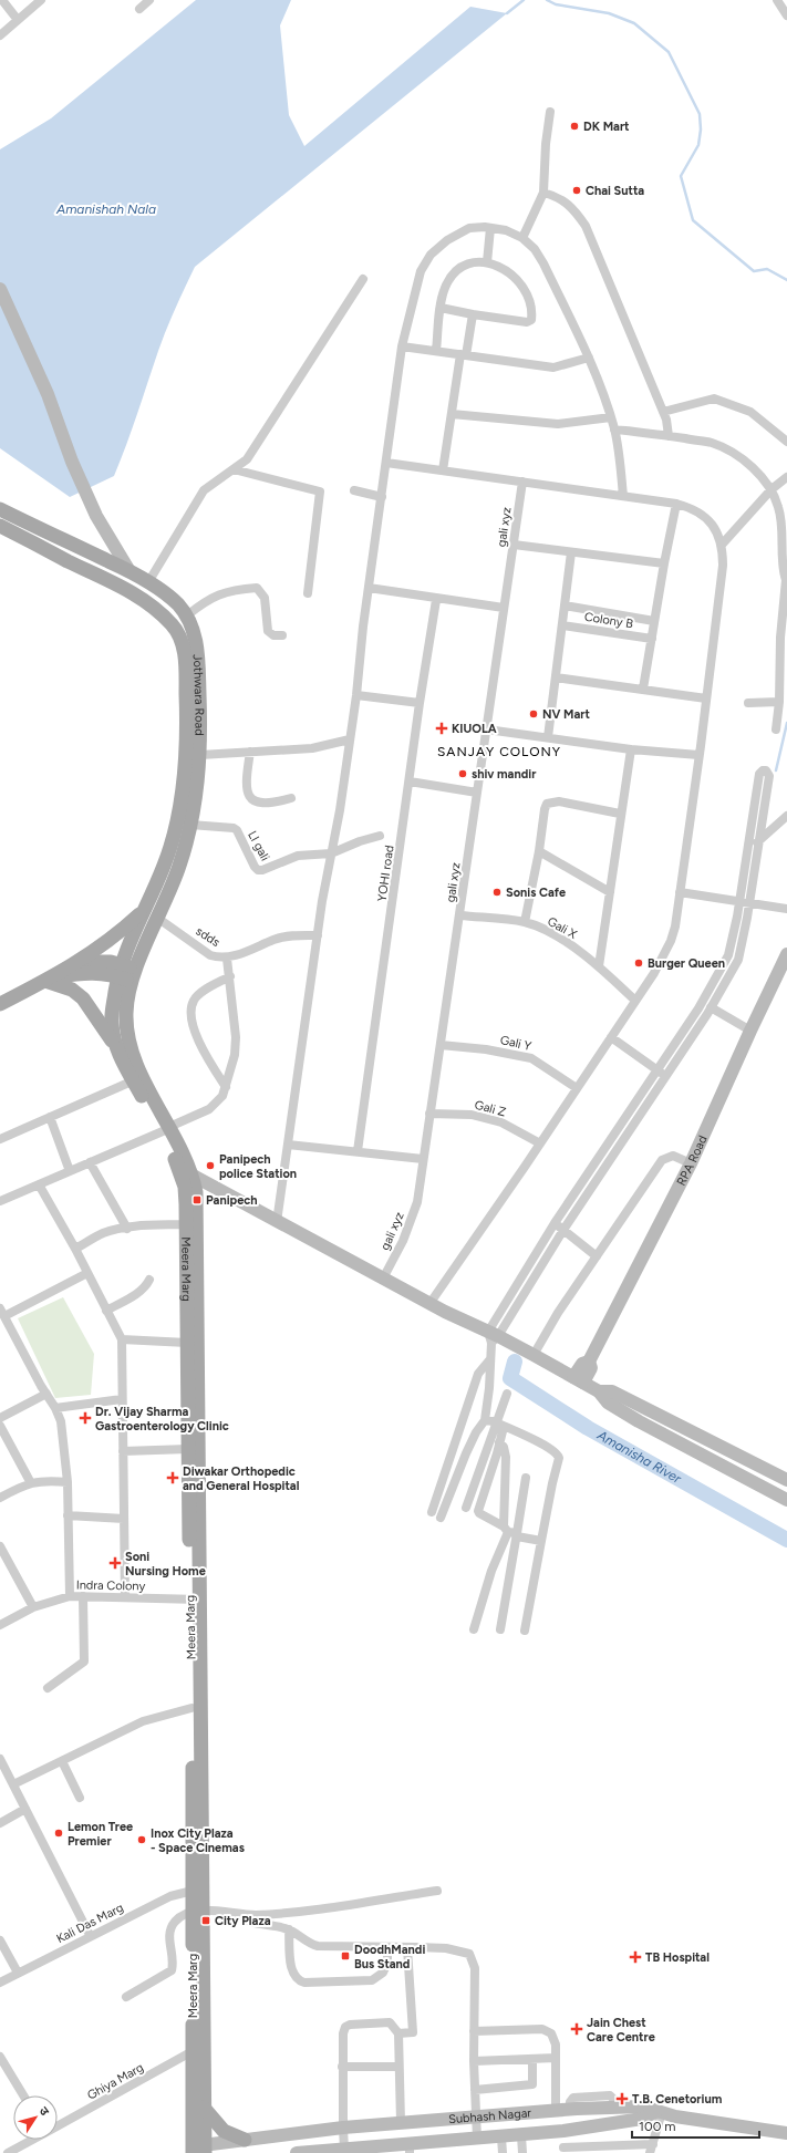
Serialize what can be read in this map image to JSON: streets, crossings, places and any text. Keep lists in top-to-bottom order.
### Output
{
  "streets": {
    "main road": ["Jothwara Road", "Meera Marg"],
    "street": [
      "gali xyz",
      "Colony B",
      "LI gali",
      "YOHI road",
      "Gali X",
      "sdds",
      "Gali Y",
      "Gali Z",
      "RPA Road",
      "Indra Colony",
      "Kali Das Marg",
      "Ghiya Marg",
      "Subhash Nagar"
    ]
  },
  "crossings": [
    ["gali xyz", "Gali X"],
    ["gali xyz", "Gali Y"],
    ["gali xyz", "Gali Z"],
    ["Jothwara Road", "LI gali"],
    ["Jothwara Road", "sdds"],
    ["Jothwara Road", "Meera Marg"],
    ["Meera Marg", "Indra Colony"],
    ["Meera Marg", "Kali Das Marg"],
    ["Meera Marg", "Ghiya Marg"],
    ["Meera Marg", "Subhash Nagar"]
  ],
  "districts": ["SANJAY COLONY"],
  "water": ["Amanishah Nala", "Amanisha River"],
  "places": {
    "other": [
      "DK Mart",
      "Chai Sutta",
      "NV Mart",
      "shiv mandir",
      "Sonis Cafe",
      "Burger Queen",
      "Panipech police Station",
      "Lemon Tree Premier",
      "Inox City Plaza - Space Cinemas"
    ],
    "health": [
      "KIUOLA",
      "Dr. Vijay Sharma Gastroenterology Clinic",
      "Diwakar Orthopedic and General Hospital",
      "Soni Nursing Home",
      "TB Hospital",
      "Jain Chest Care Centre",
      "T.B. Cenetorium"
    ],
    "transit": ["Panipech", "City Plaza", "DoodhMandi Bus Stand"]
  },
  "scale_bar": "100 m",
  "north": "top right"
}
